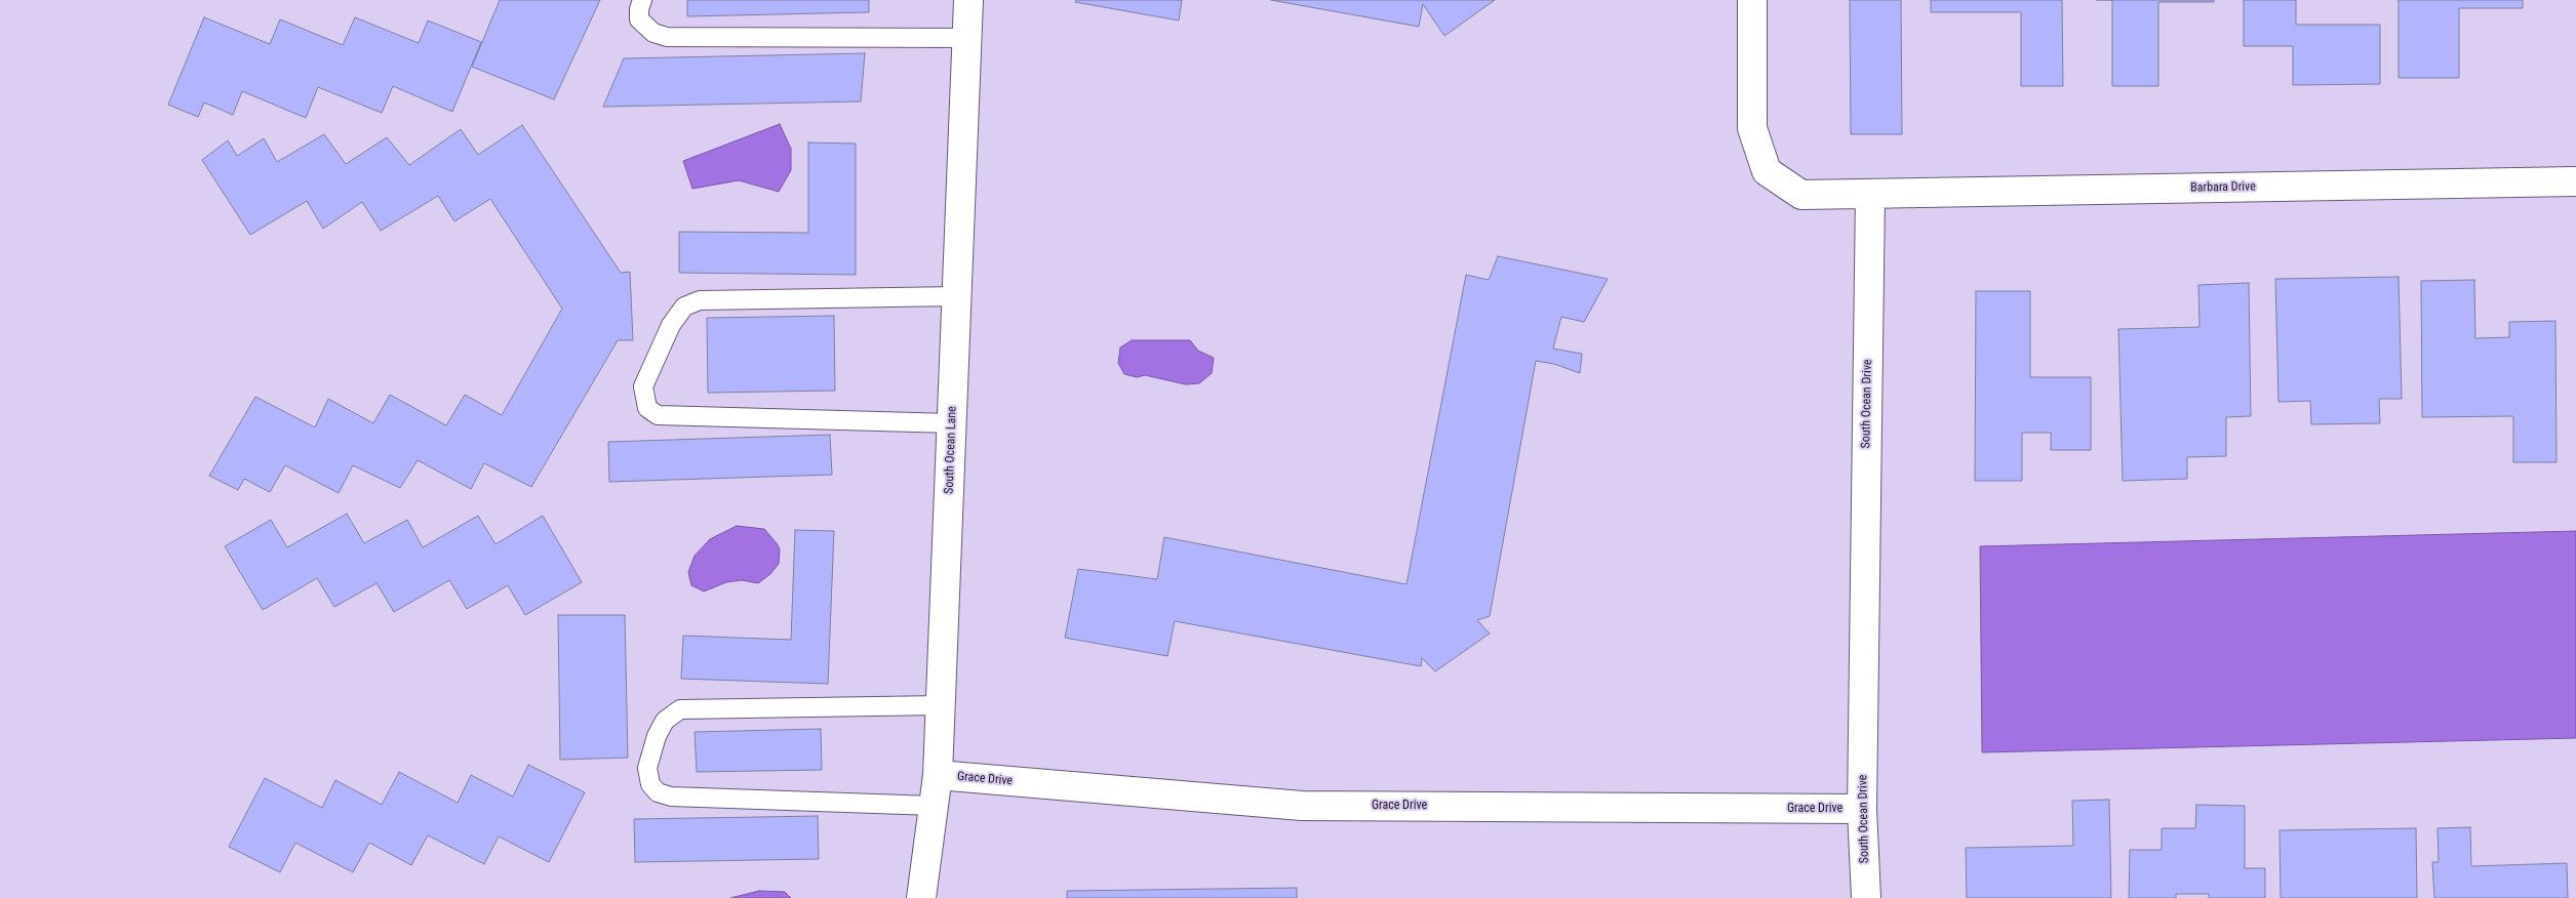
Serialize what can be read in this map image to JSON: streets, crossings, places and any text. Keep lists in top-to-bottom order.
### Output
{
  "streets": {
    "street": [
      "Barbara Drive",
      "South Ocean Drive",
      "South Ocean Lane",
      "Grace Drive"
    ]
  },
  "crossings": [
    ["Barbara Drive", "South Ocean Drive"],
    ["South Ocean Drive", "Grace Drive"],
    ["South Ocean Lane", "Grace Drive"]
  ]
}
